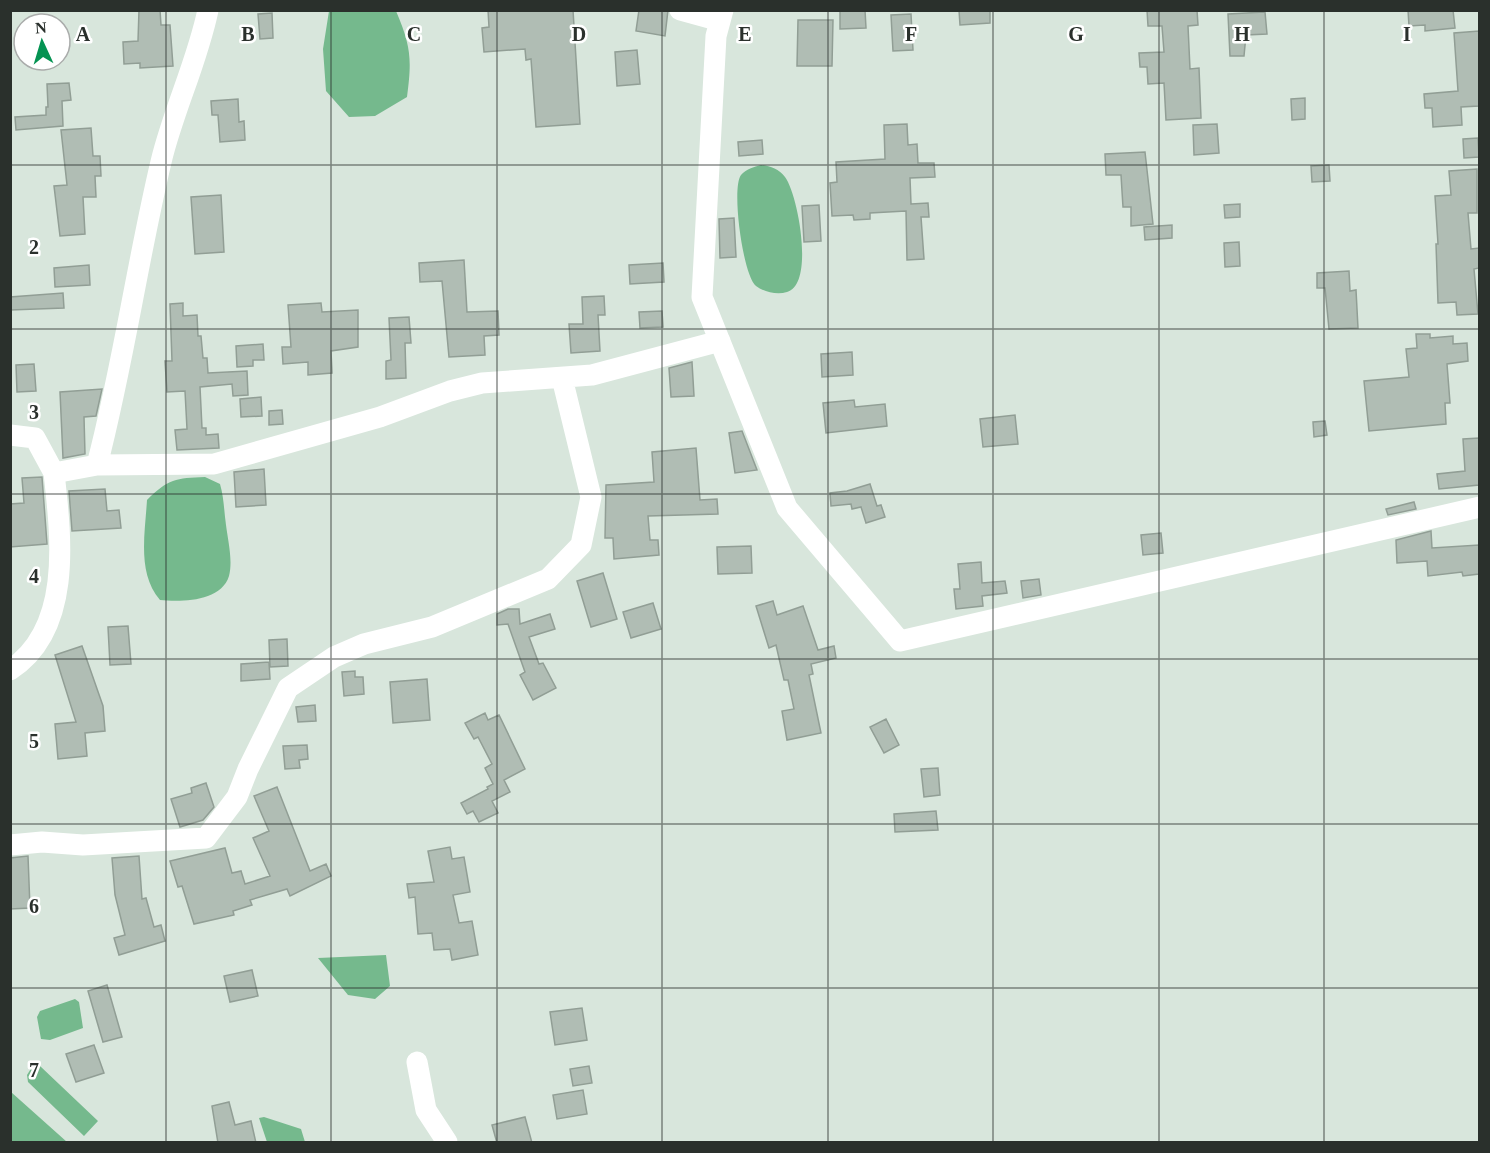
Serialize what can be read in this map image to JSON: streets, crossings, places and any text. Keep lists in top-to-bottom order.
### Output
{
  "north": "top",
  "grid": {
    "columns": [
      "A",
      "B",
      "C",
      "D",
      "E",
      "F",
      "G",
      "H",
      "I"
    ],
    "rows": [
      "2",
      "3",
      "4",
      "5",
      "6",
      "7"
    ]
  }
}
